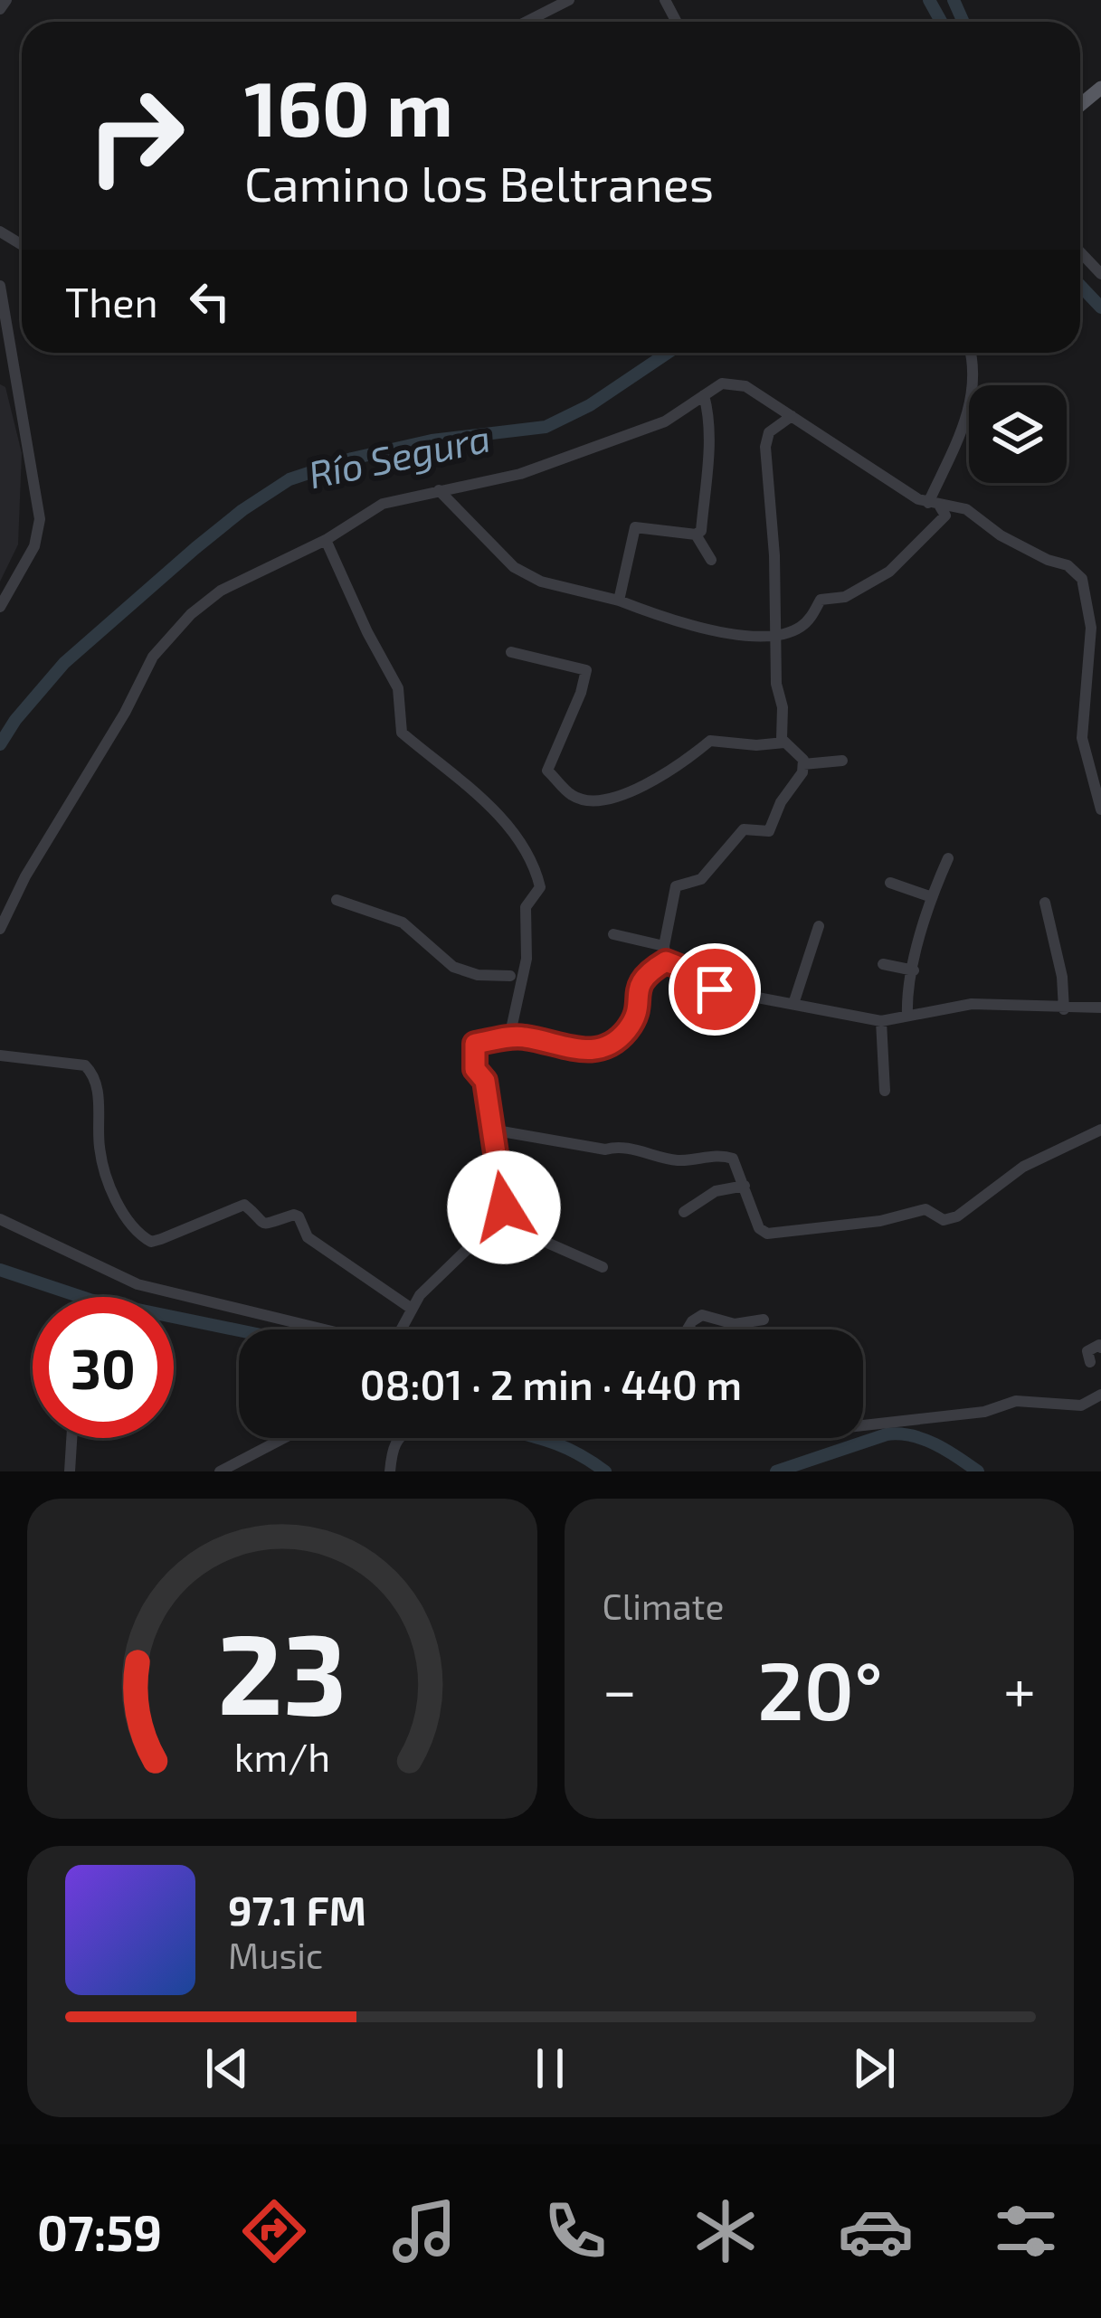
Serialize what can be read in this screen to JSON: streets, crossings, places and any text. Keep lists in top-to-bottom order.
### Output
{
  "water": ["Río Segura"],
  "page": {
    "turn": ["160 m", "Camino los Beltranes"],
    "then": "Then",
    "limit": "30",
    "trip": "08:01 · 2 min · 440 m",
    "tile": "Climate",
    "heat": ["−", "20°", "+"],
    "song": ["97.1 FM", "Music"],
    "tabs": "07:59",
    "gauge": ["23", "km/h"]
  }
}
